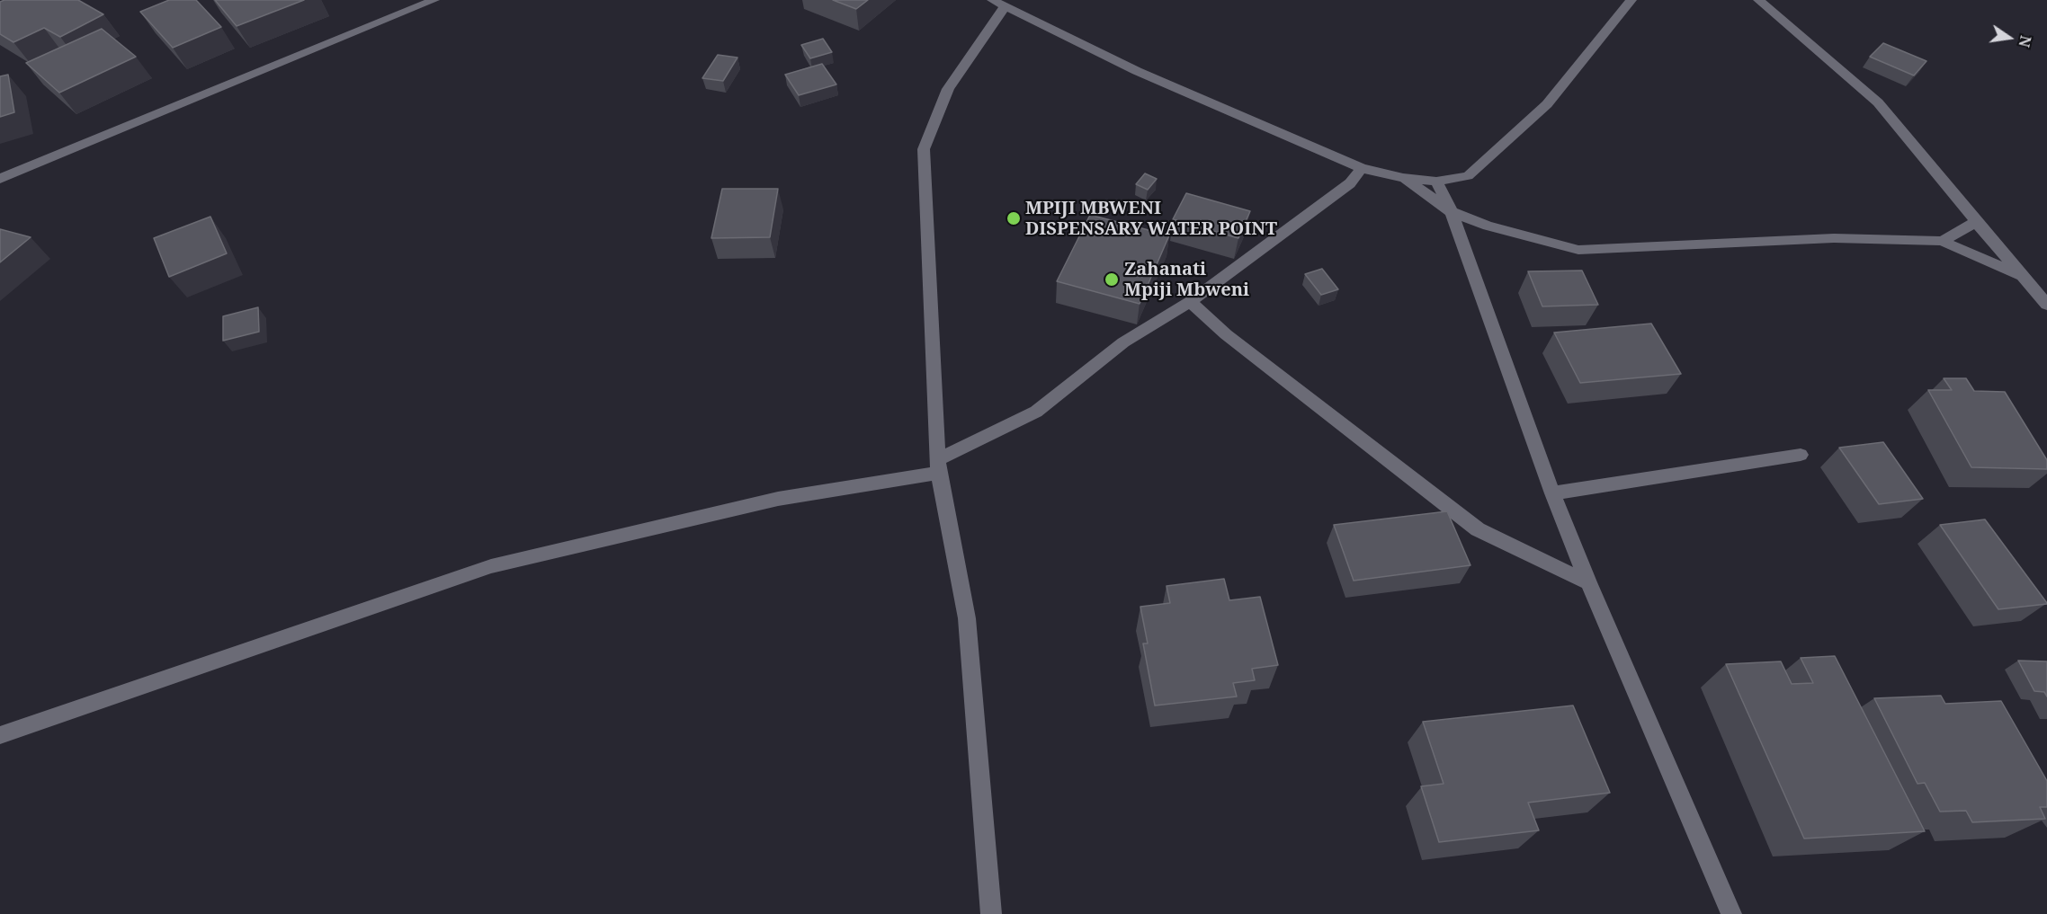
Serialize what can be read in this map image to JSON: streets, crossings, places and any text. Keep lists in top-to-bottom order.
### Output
{
  "places": ["MPIJI MBWENI DISPENSARY WATER POINT", "Zahanati Mpiji Mbweni"],
  "north": "right"
}
